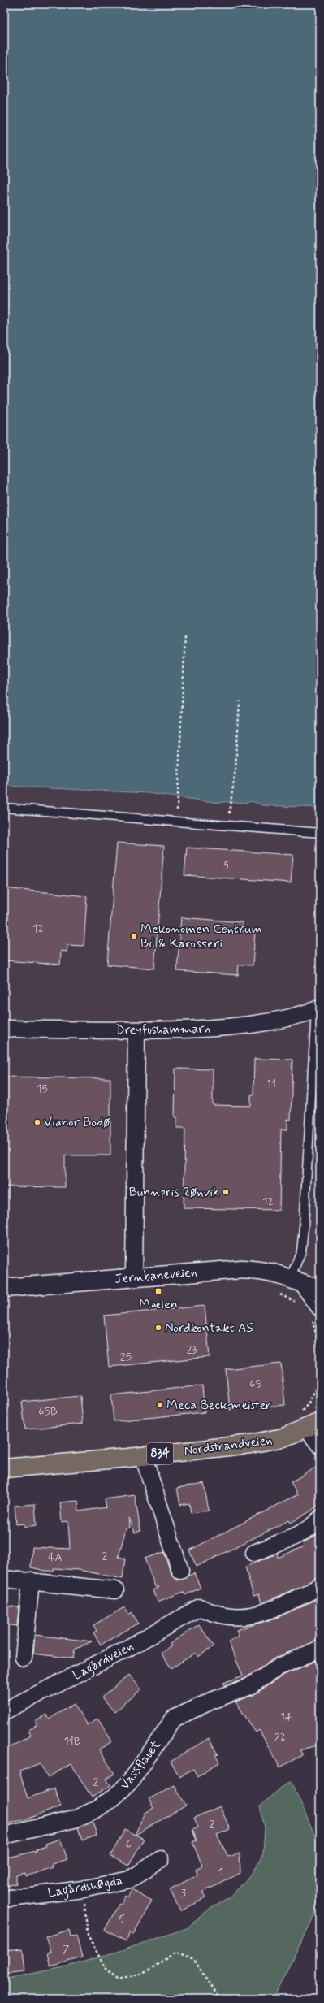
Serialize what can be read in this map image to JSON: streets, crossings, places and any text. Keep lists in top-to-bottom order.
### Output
{
  "streets": {
    "main road": ["Nordstrandveien", "834"],
    "street": [
      "Dreyfushammarn",
      "Jernbaneveien",
      "Lagårdveien",
      "Vassflauet",
      "Lagårdshøgda"
    ]
  },
  "places": {
    "other": [
      "Mekonomen Centrum Bil & Karosseri",
      "Vianor Bodø",
      "Bunnpris Rønvik",
      "Nordkontakt AS",
      "Meca Beckmeister"
    ],
    "transit": ["Mælen"]
  },
  "house_numbers": [
    "5",
    "12",
    "11",
    "15",
    "12",
    "23",
    "25",
    "69",
    "65B",
    "2",
    "4A",
    "14",
    "22",
    "11B",
    "2",
    "2",
    "6",
    "1",
    "3",
    "5",
    "7"
  ]
}
